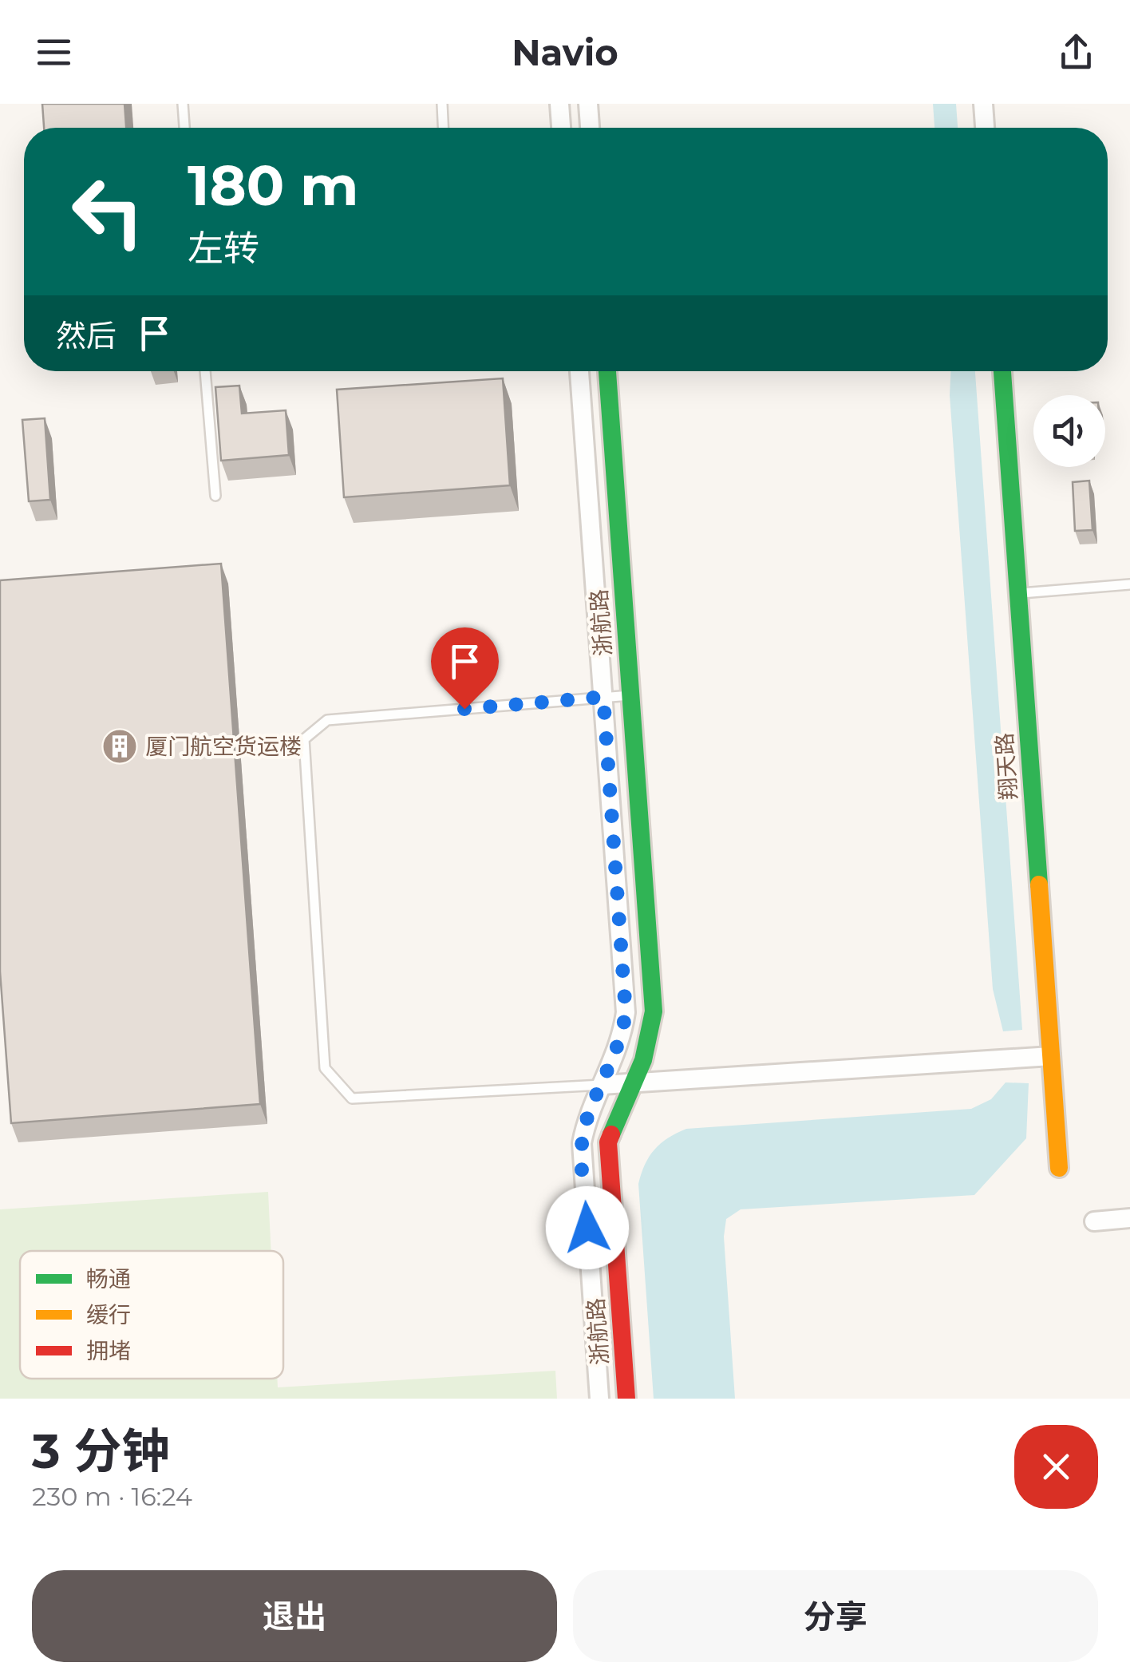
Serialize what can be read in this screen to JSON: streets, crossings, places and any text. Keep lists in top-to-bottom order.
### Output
{
  "streets": {
    "street": ["浙航路", "翔天路"]
  },
  "places": {
    "building": ["厦门航空货运楼"]
  },
  "legend": ["畅通", "缓行", "拥堵"],
  "page": {
    "header": "Navio",
    "turn": ["180 m", "左转"],
    "then": "然后",
    "heading": ["3 分钟", "230 m · 16:24"],
    "buttons": ["退出", "分享"]
  }
}
